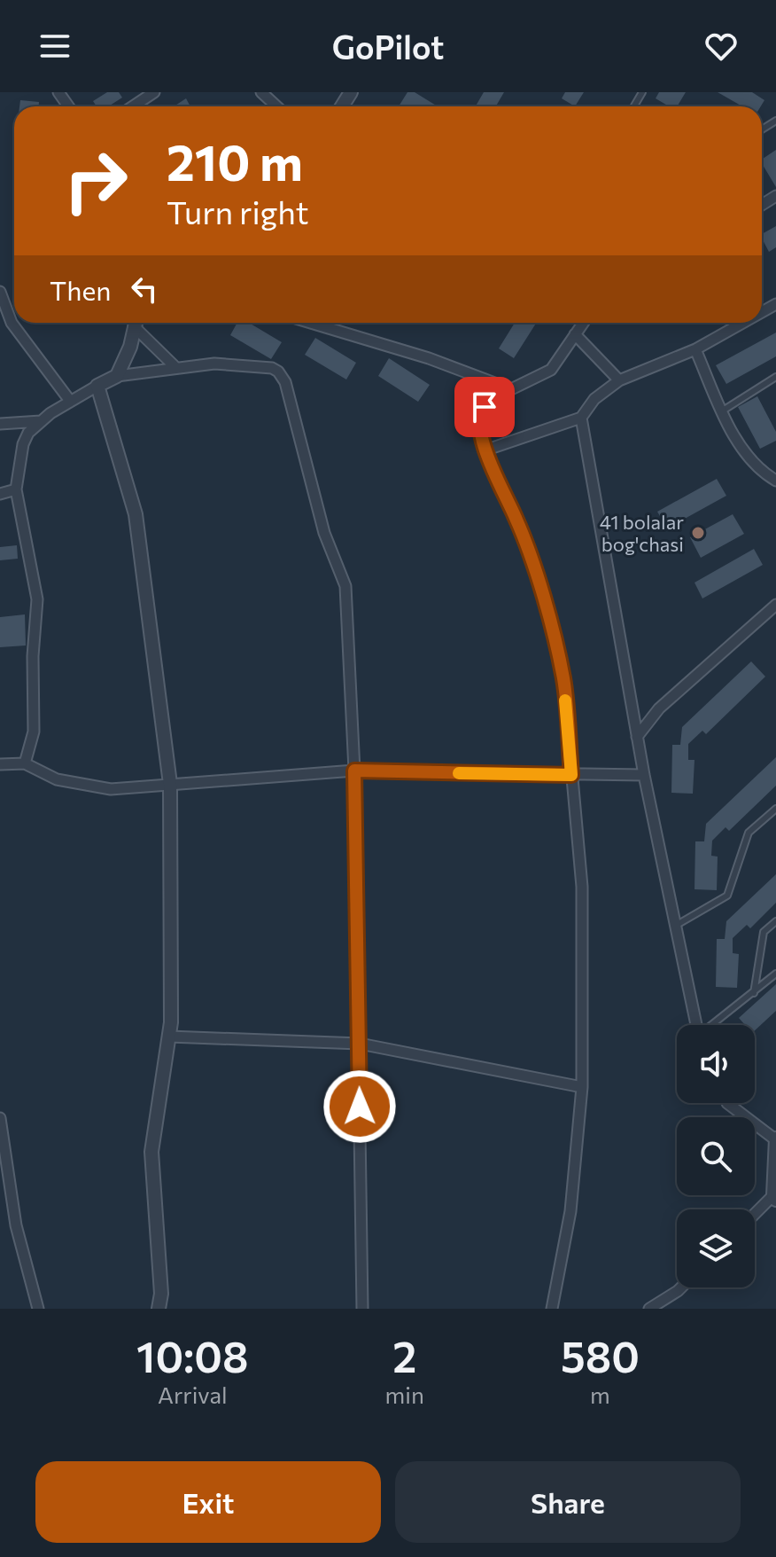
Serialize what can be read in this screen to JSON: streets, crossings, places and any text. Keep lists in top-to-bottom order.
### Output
{
  "places": ["41 bolalar bog'chasi"],
  "page": {
    "header": "GoPilot",
    "turn": ["210 m", "Turn right"],
    "then": "Then",
    "eta": [
      "10:08",
      "Arrival",
      "2",
      "min",
      "580",
      "m"
    ],
    "buttons": ["Exit", "Share"]
  }
}
